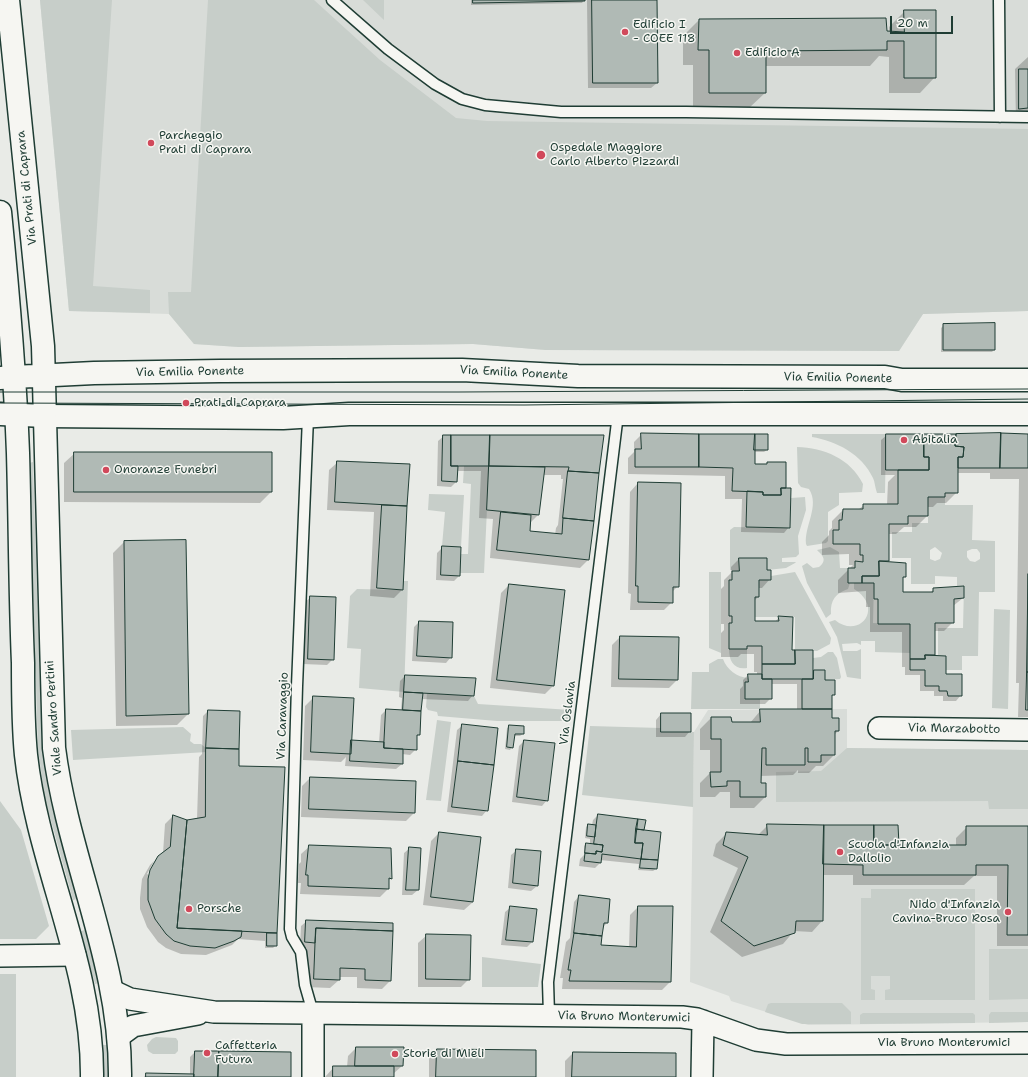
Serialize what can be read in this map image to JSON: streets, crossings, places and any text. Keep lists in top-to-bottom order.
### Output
{
  "streets": {
    "main road": ["Via Prati di Caprara", "Via Emilia Ponente", "Viale Sandro Pertini"],
    "street": ["Via Marzabotto", "Via Bruno Monterumici"],
    "lane": ["Via Oslavia", "Via Caravaggio"]
  },
  "crossings": [
    ["Via Prati di Caprara", "Via Emilia Ponente"],
    ["Via Prati di Caprara", "Viale Sandro Pertini"],
    ["Via Emilia Ponente", "Viale Sandro Pertini"],
    ["Via Oslavia", "Via Bruno Monterumici"],
    ["Via Caravaggio", "Via Bruno Monterumici"],
    ["Viale Sandro Pertini", "Via Bruno Monterumici"]
  ],
  "places": [
    "Edificio I - COEE 118",
    "Edificio A",
    "Parcheggio Prati di Caprara",
    "Ospedale Maggiore Carlo Alberto Pizzardi",
    "Prati di Caprara",
    "Abitalia",
    "Onoranze Funebri",
    "Scuola d'Infanzia Dallolio",
    "Porsche",
    "Nido d'Infanzia Cavina-Bruco Rosa",
    "Caffetteria Futura",
    "Storie di Mieli"
  ],
  "scale_bar": "20 m"
}
